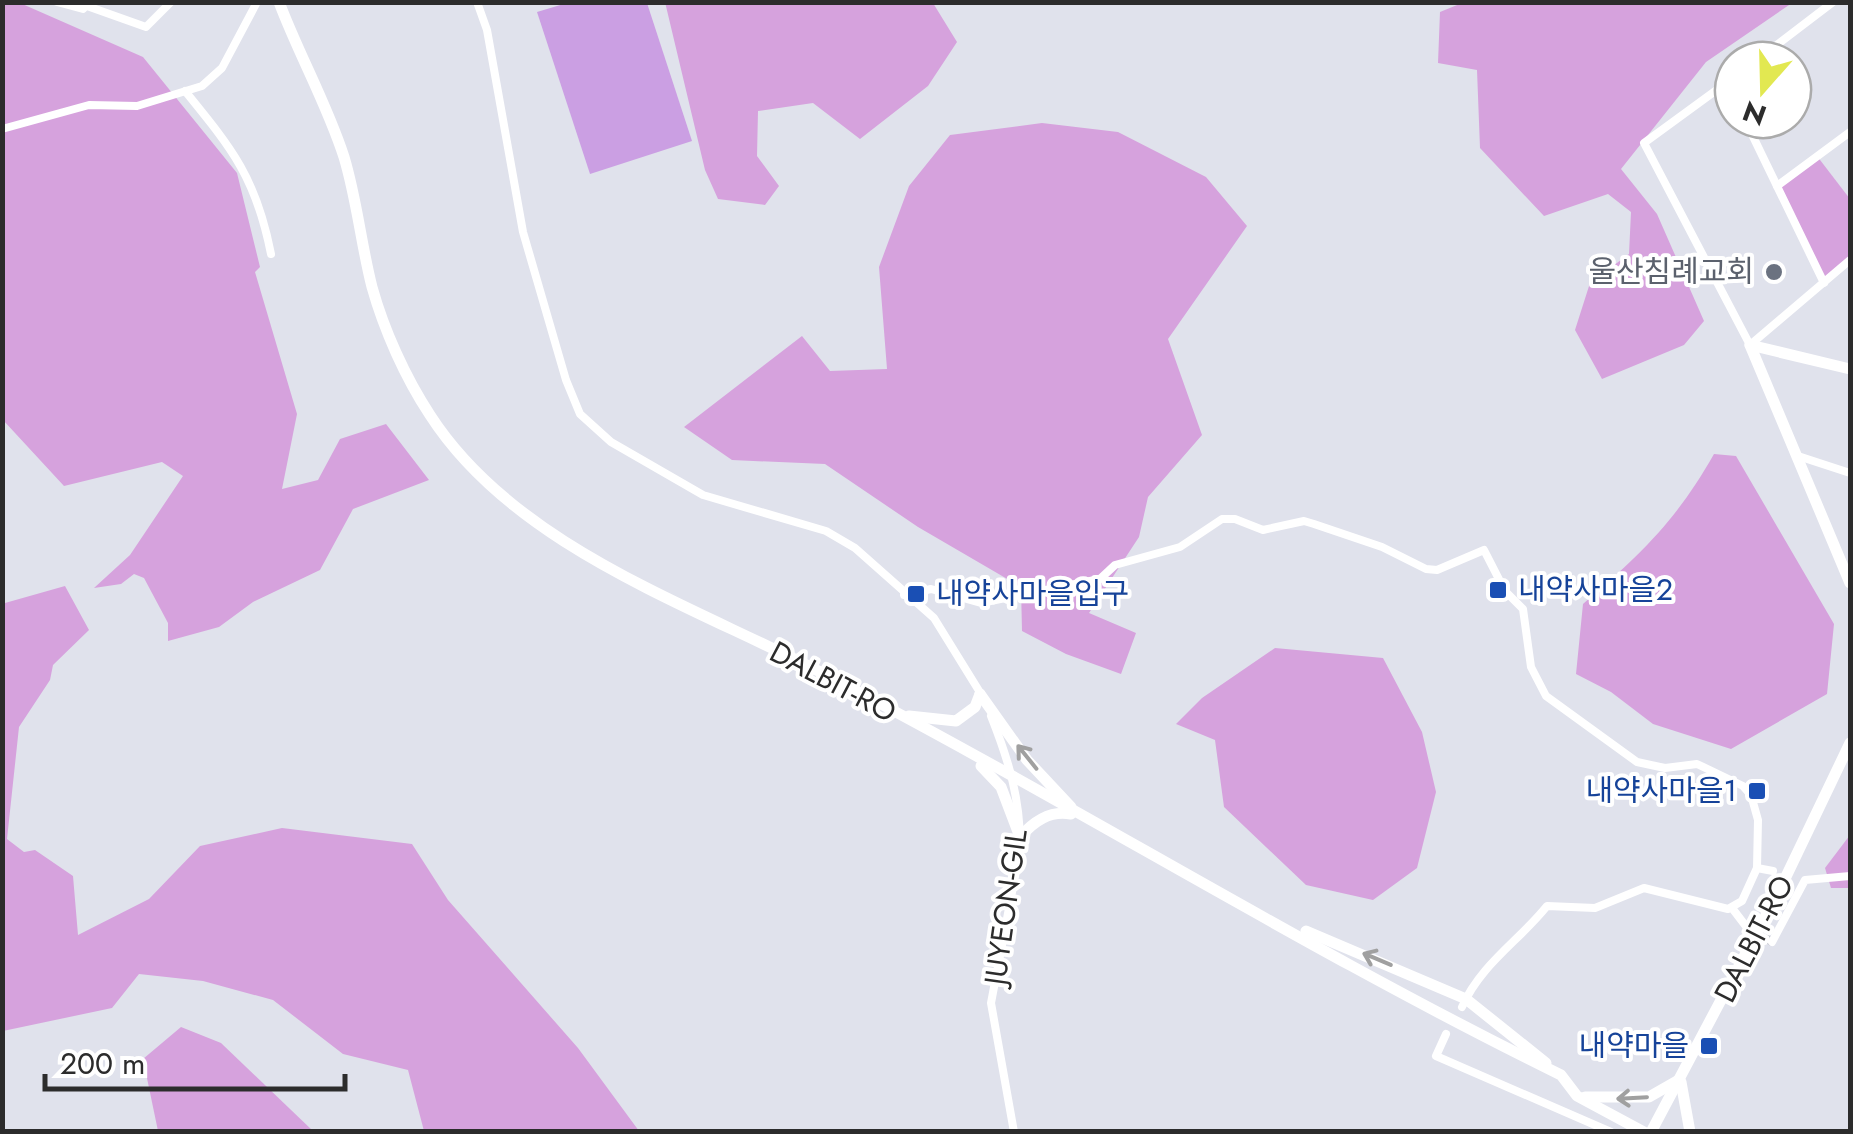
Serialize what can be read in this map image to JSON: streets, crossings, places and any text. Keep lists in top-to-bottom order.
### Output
{
  "streets": {
    "main road": ["DALBIT-RO"],
    "street": ["JUYEON-GIL"]
  },
  "crossings": [
    ["DALBIT-RO", "JUYEON-GIL"]
  ],
  "places": {
    "other": ["울산침례교회"],
    "transit": [
      "내약사마을2",
      "내약사마을입구",
      "내약사마을1",
      "내약마을"
    ]
  },
  "scale_bar": "200 m",
  "north": "bottom"
}
